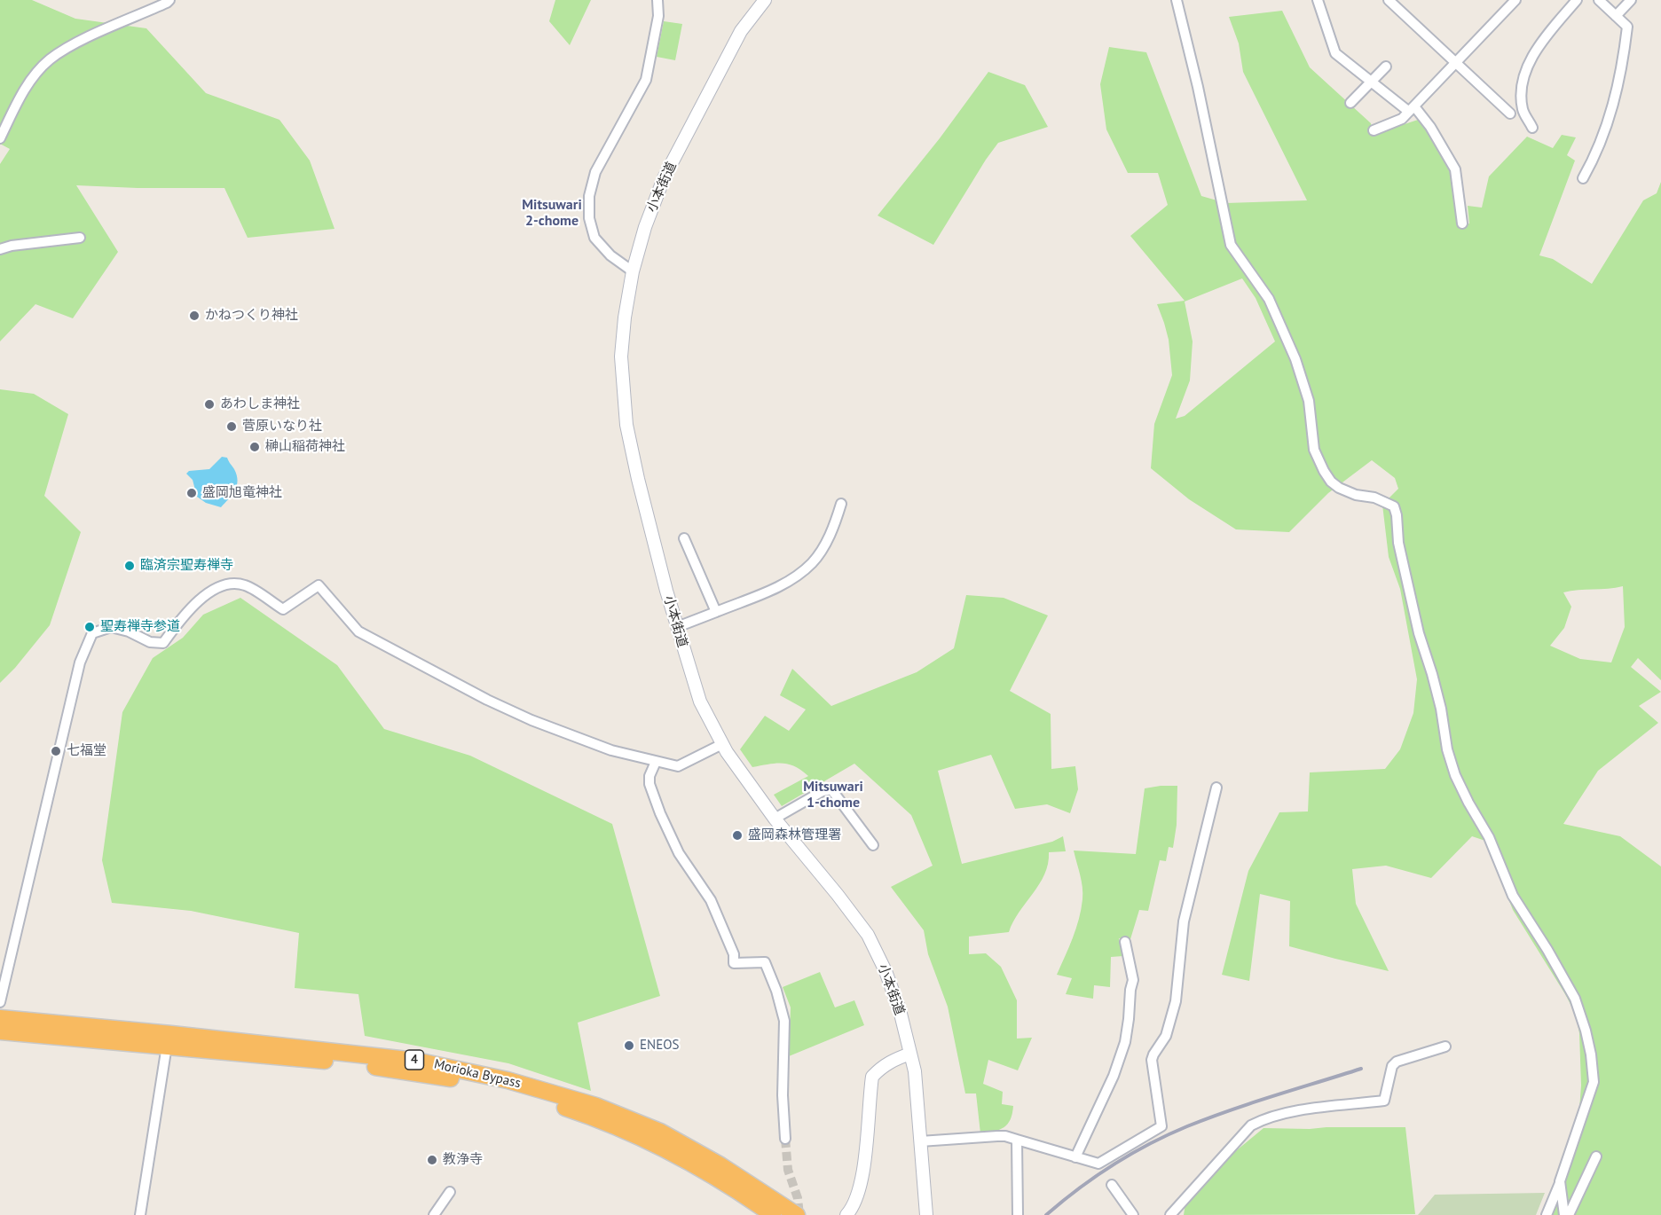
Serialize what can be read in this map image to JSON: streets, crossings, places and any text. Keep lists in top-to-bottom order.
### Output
{
  "streets": {
    "highway": ["4", "Morioka Bypass"],
    "street": ["小本街道"]
  },
  "districts": ["Mitsuwari 2-chome", "Mitsuwari 1-chome"],
  "places": [
    "かねつくり神社",
    "あわしま神社",
    "菅原いなり社",
    "榊山稲荷神社",
    "盛岡旭竜神社",
    "臨済宗聖寿禅寺",
    "聖寿禅寺参道",
    "七福堂",
    "盛岡森林管理署",
    "ENEOS",
    "教浄寺"
  ]
}
